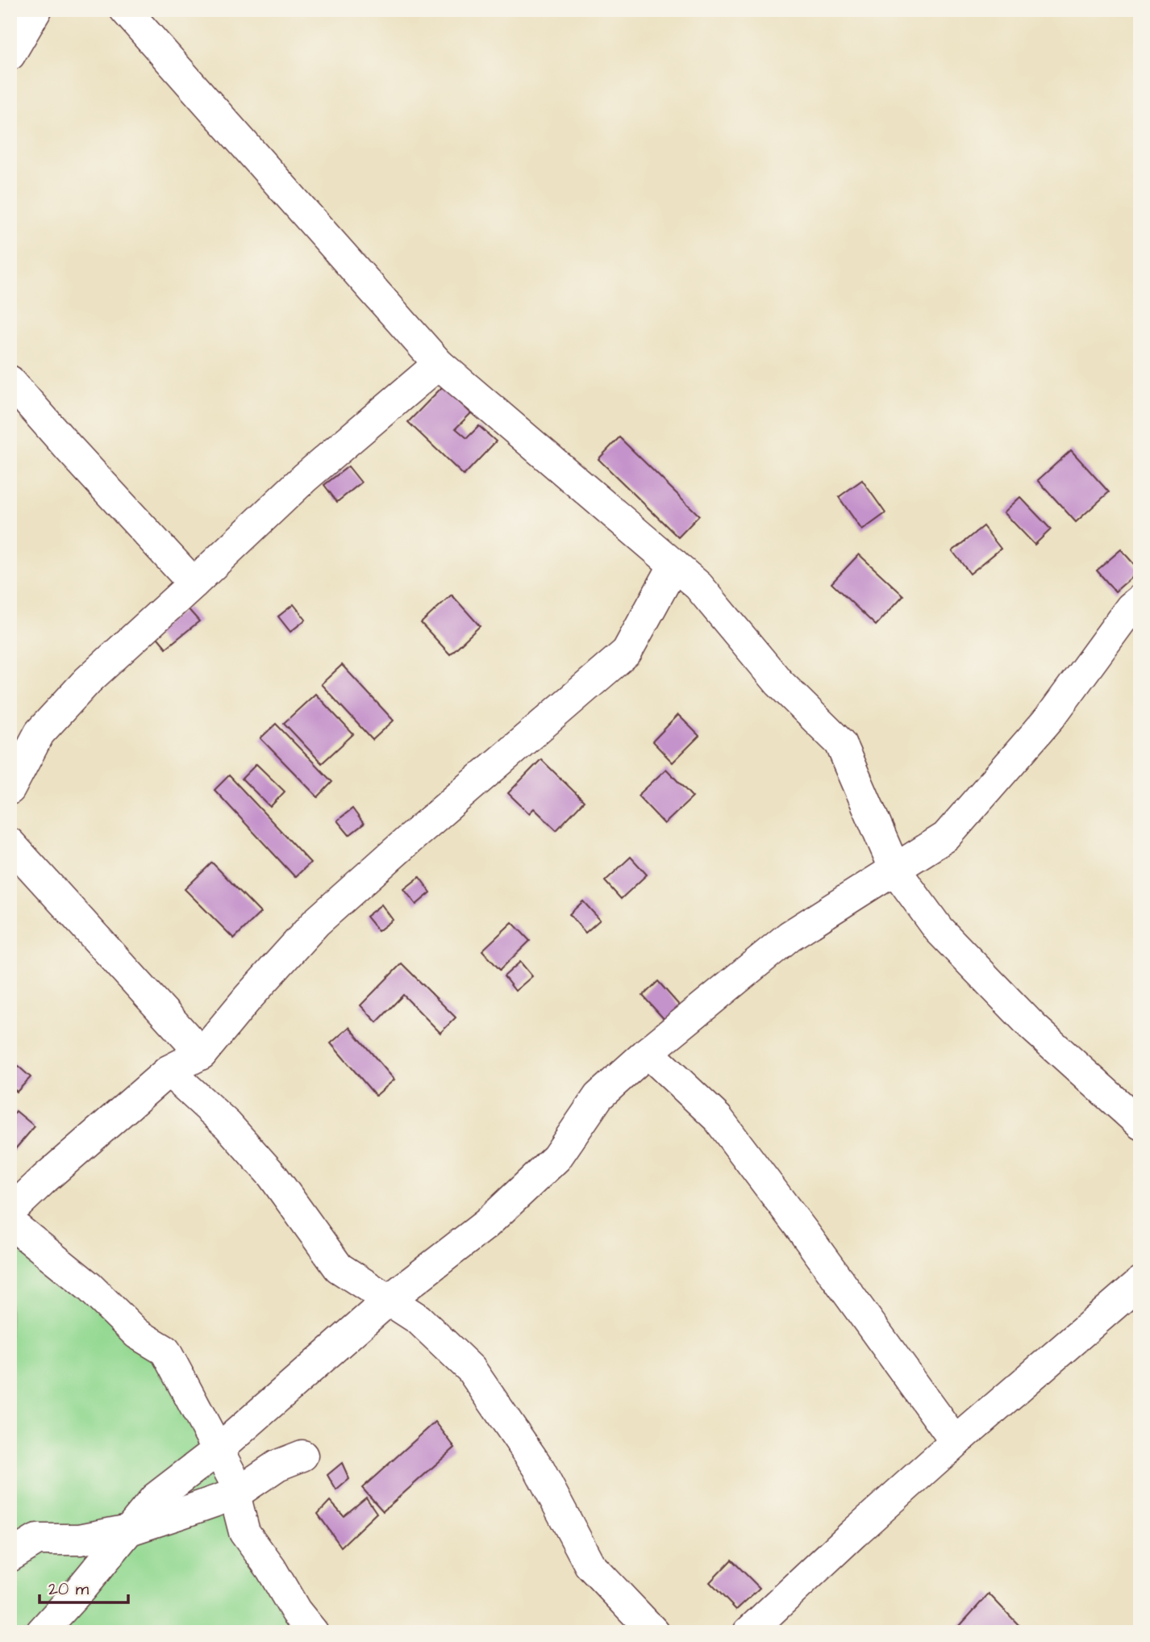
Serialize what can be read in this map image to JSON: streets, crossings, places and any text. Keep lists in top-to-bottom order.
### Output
{
  "scale_bar": "20 m"
}
